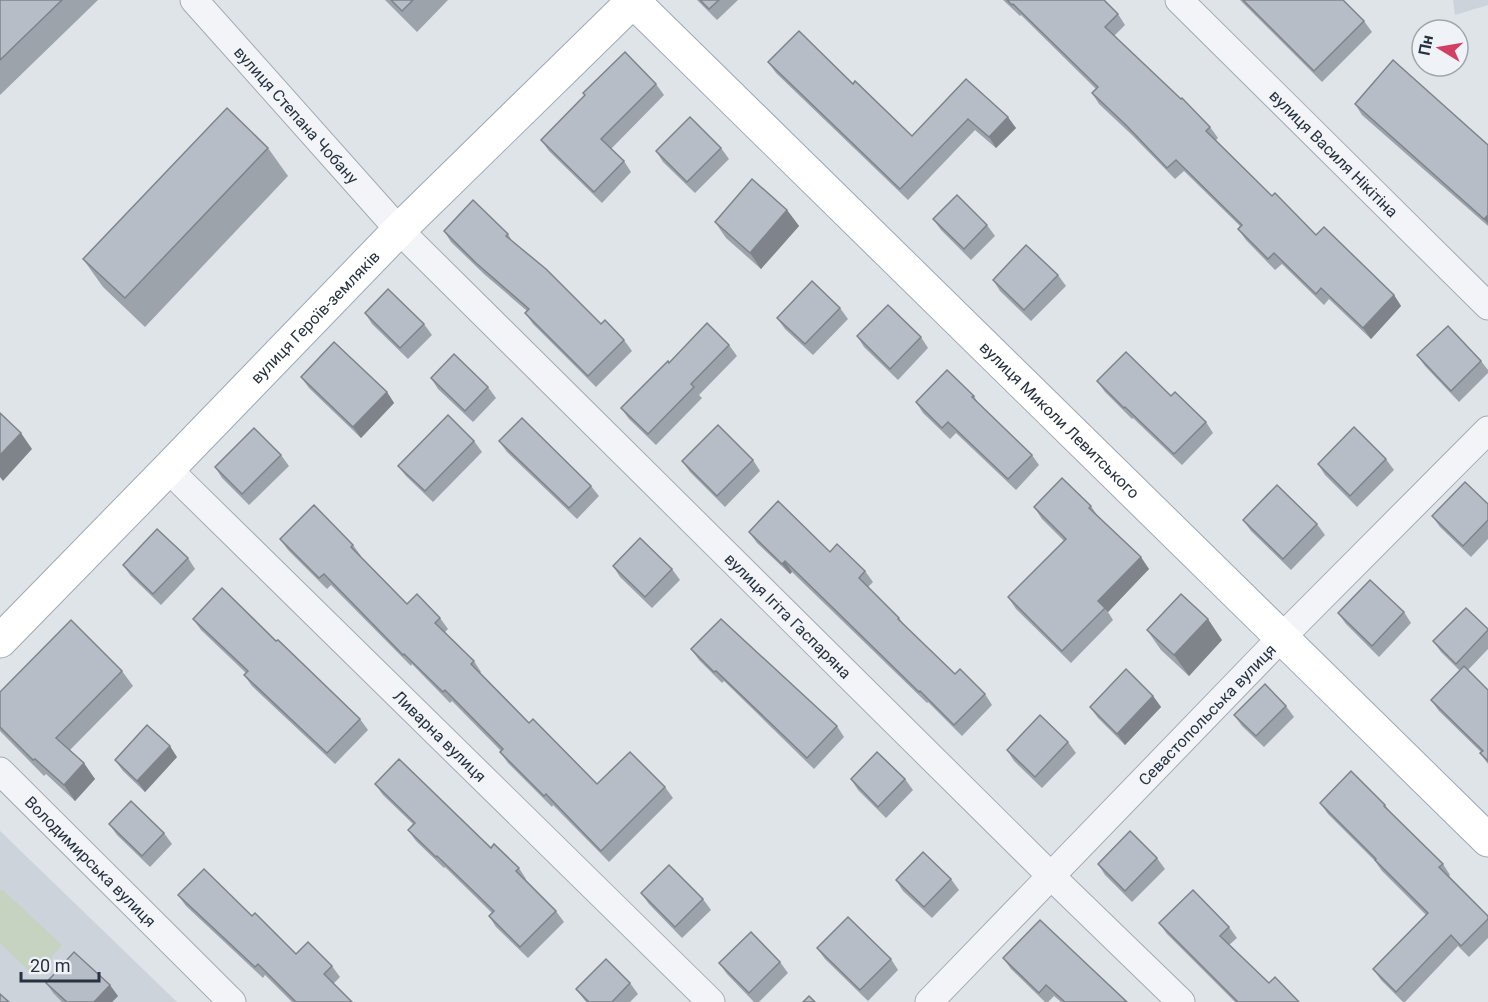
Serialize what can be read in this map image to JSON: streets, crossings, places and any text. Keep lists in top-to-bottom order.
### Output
{
  "streets": {
    "main road": ["вулиця Героїв-земляків", "вулиця Миколи Левитського"],
    "street": [
      "вулиця Степана Чобану",
      "вулиця Василя Нікітіна",
      "вулиця Ігіта Гаспаряна",
      "Севастопольська вулиця",
      "Ливарна вулиця",
      "Володимирська вулиця"
    ]
  },
  "crossings": [
    ["вулиця Степана Чобану", "вулиця Героїв-земляків"],
    ["вулиця Степана Чобану", "вулиця Ігіта Гаспаряна"],
    ["вулиця Героїв-земляків", "вулиця Миколи Левитського"],
    ["вулиця Героїв-земляків", "вулиця Ігіта Гаспаряна"],
    ["вулиця Героїв-земляків", "Ливарна вулиця"],
    ["вулиця Миколи Левитського", "Севастопольська вулиця"],
    ["вулиця Ігіта Гаспаряна", "Севастопольська вулиця"]
  ],
  "scale_bar": "20 m",
  "north": "left"
}
